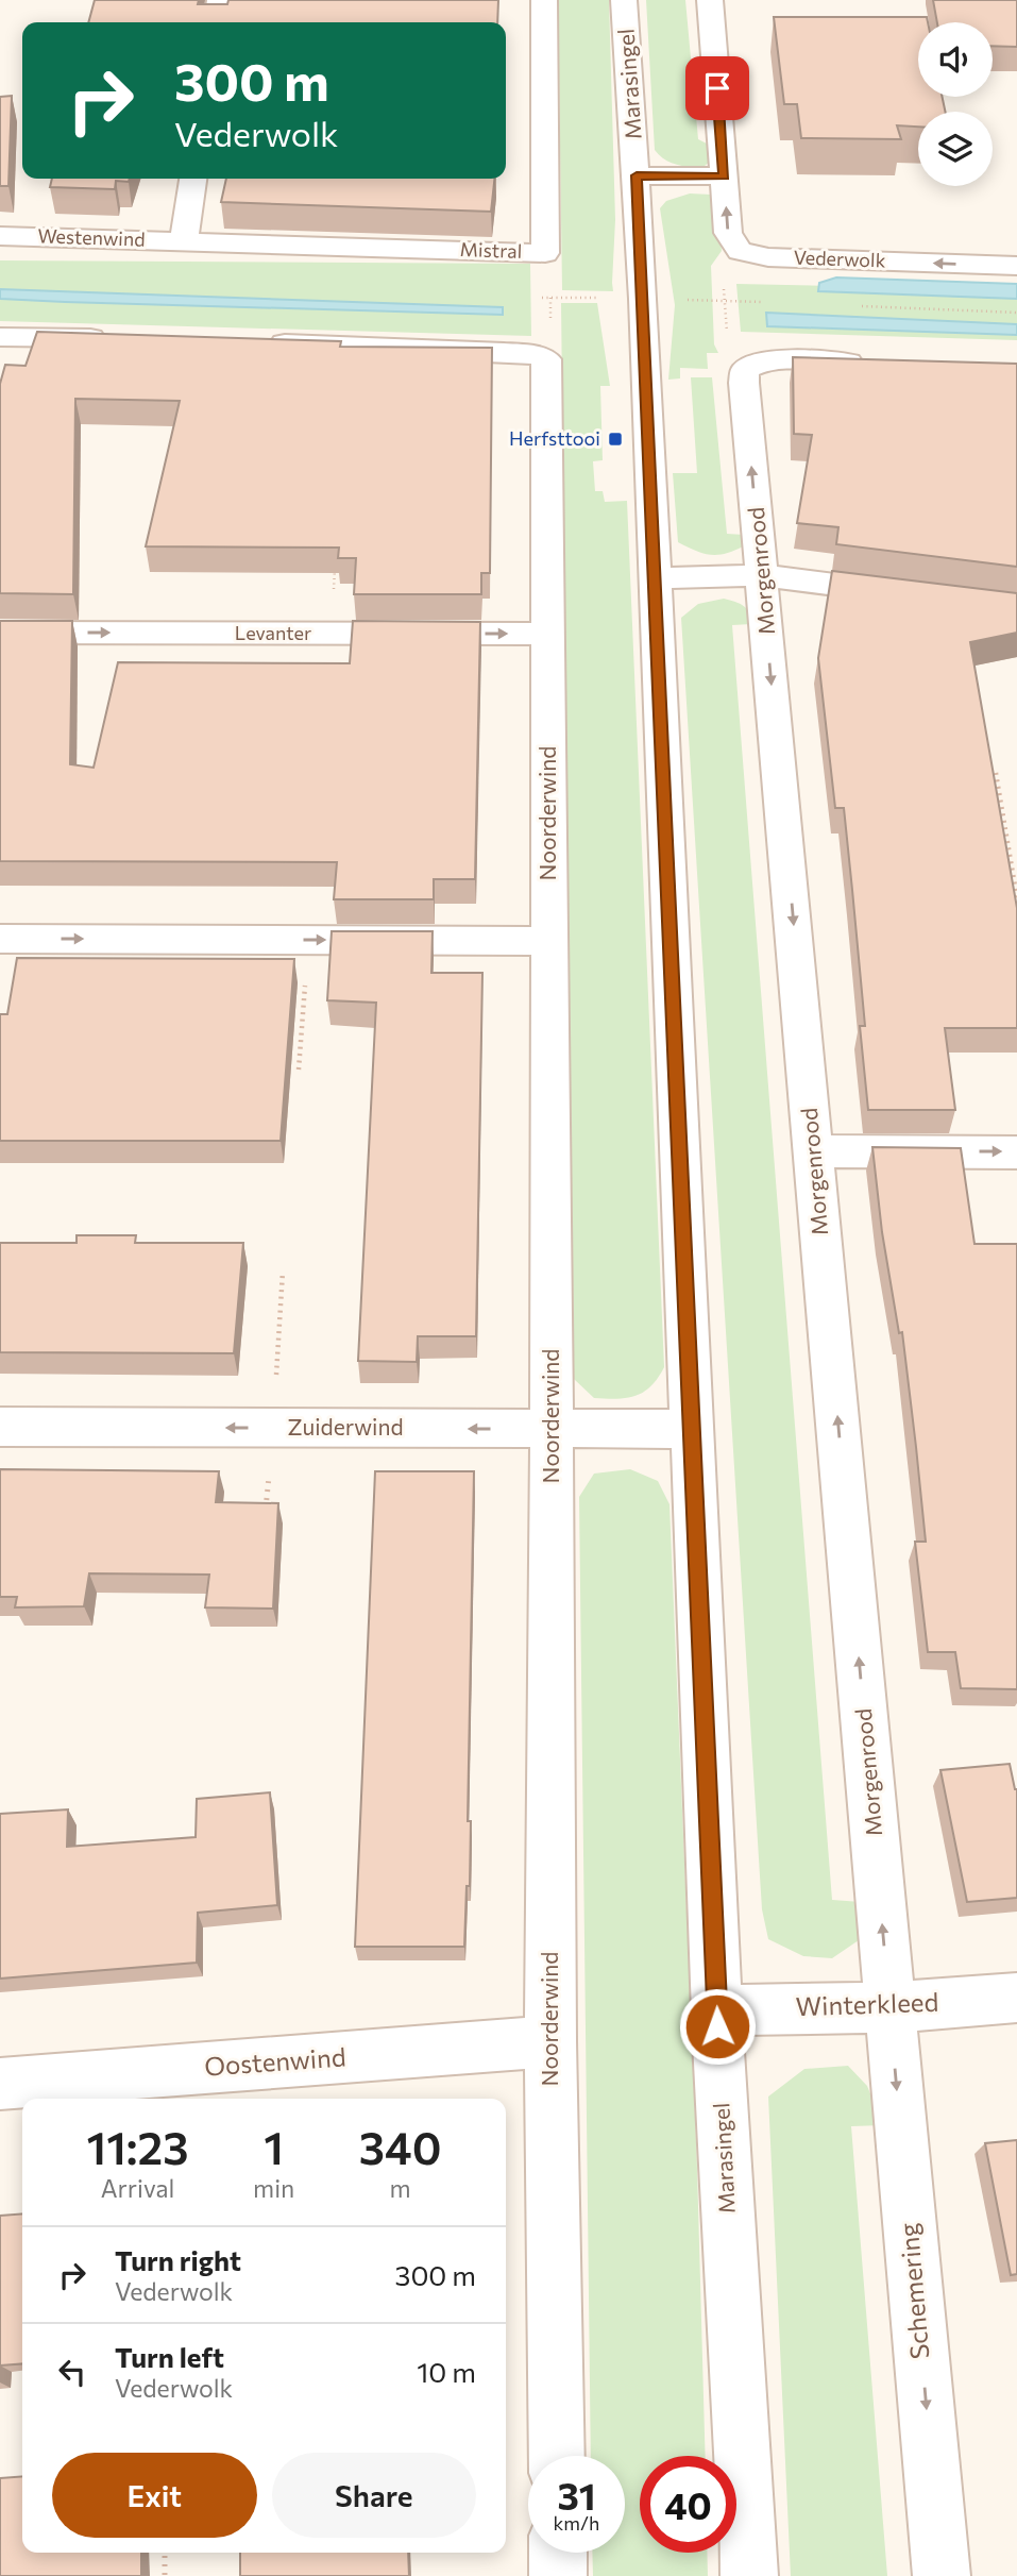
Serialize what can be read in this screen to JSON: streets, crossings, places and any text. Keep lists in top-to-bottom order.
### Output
{
  "streets": {
    "street": [
      "Marasingel",
      "Westenwind",
      "Mistral",
      "Vederwolk",
      "Morgenrood",
      "Levanter",
      "Noorderwind",
      "Zuiderwind",
      "Winterkleed",
      "Oostenwind",
      "Schemering"
    ]
  },
  "crossings": [
    ["Marasingel", "Zuiderwind"],
    ["Marasingel", "Winterkleed"],
    ["Westenwind", "Mistral"],
    ["Morgenrood", "Winterkleed"],
    ["Morgenrood", "Schemering"],
    ["Levanter", "Noorderwind"],
    ["Noorderwind", "Zuiderwind"],
    ["Noorderwind", "Oostenwind"],
    ["Winterkleed", "Schemering"]
  ],
  "one_way": ["Zuiderwind", "Schemering"],
  "places": {
    "transit": ["Herfsttooi"]
  },
  "page": {
    "turn": ["300 m", "Vederwolk"],
    "eta": [
      "11:23",
      "Arrival",
      "1",
      "min",
      "340",
      "m"
    ],
    "list": [
      {
        "name": "Turn right",
        "note": "Vederwolk",
        "value": "300 m"
      },
      {
        "name": "Turn left",
        "note": "Vederwolk",
        "value": "10 m"
      }
    ],
    "buttons": ["Exit", "Share"],
    "speed": "31 km/h",
    "limit": "40"
  }
}
